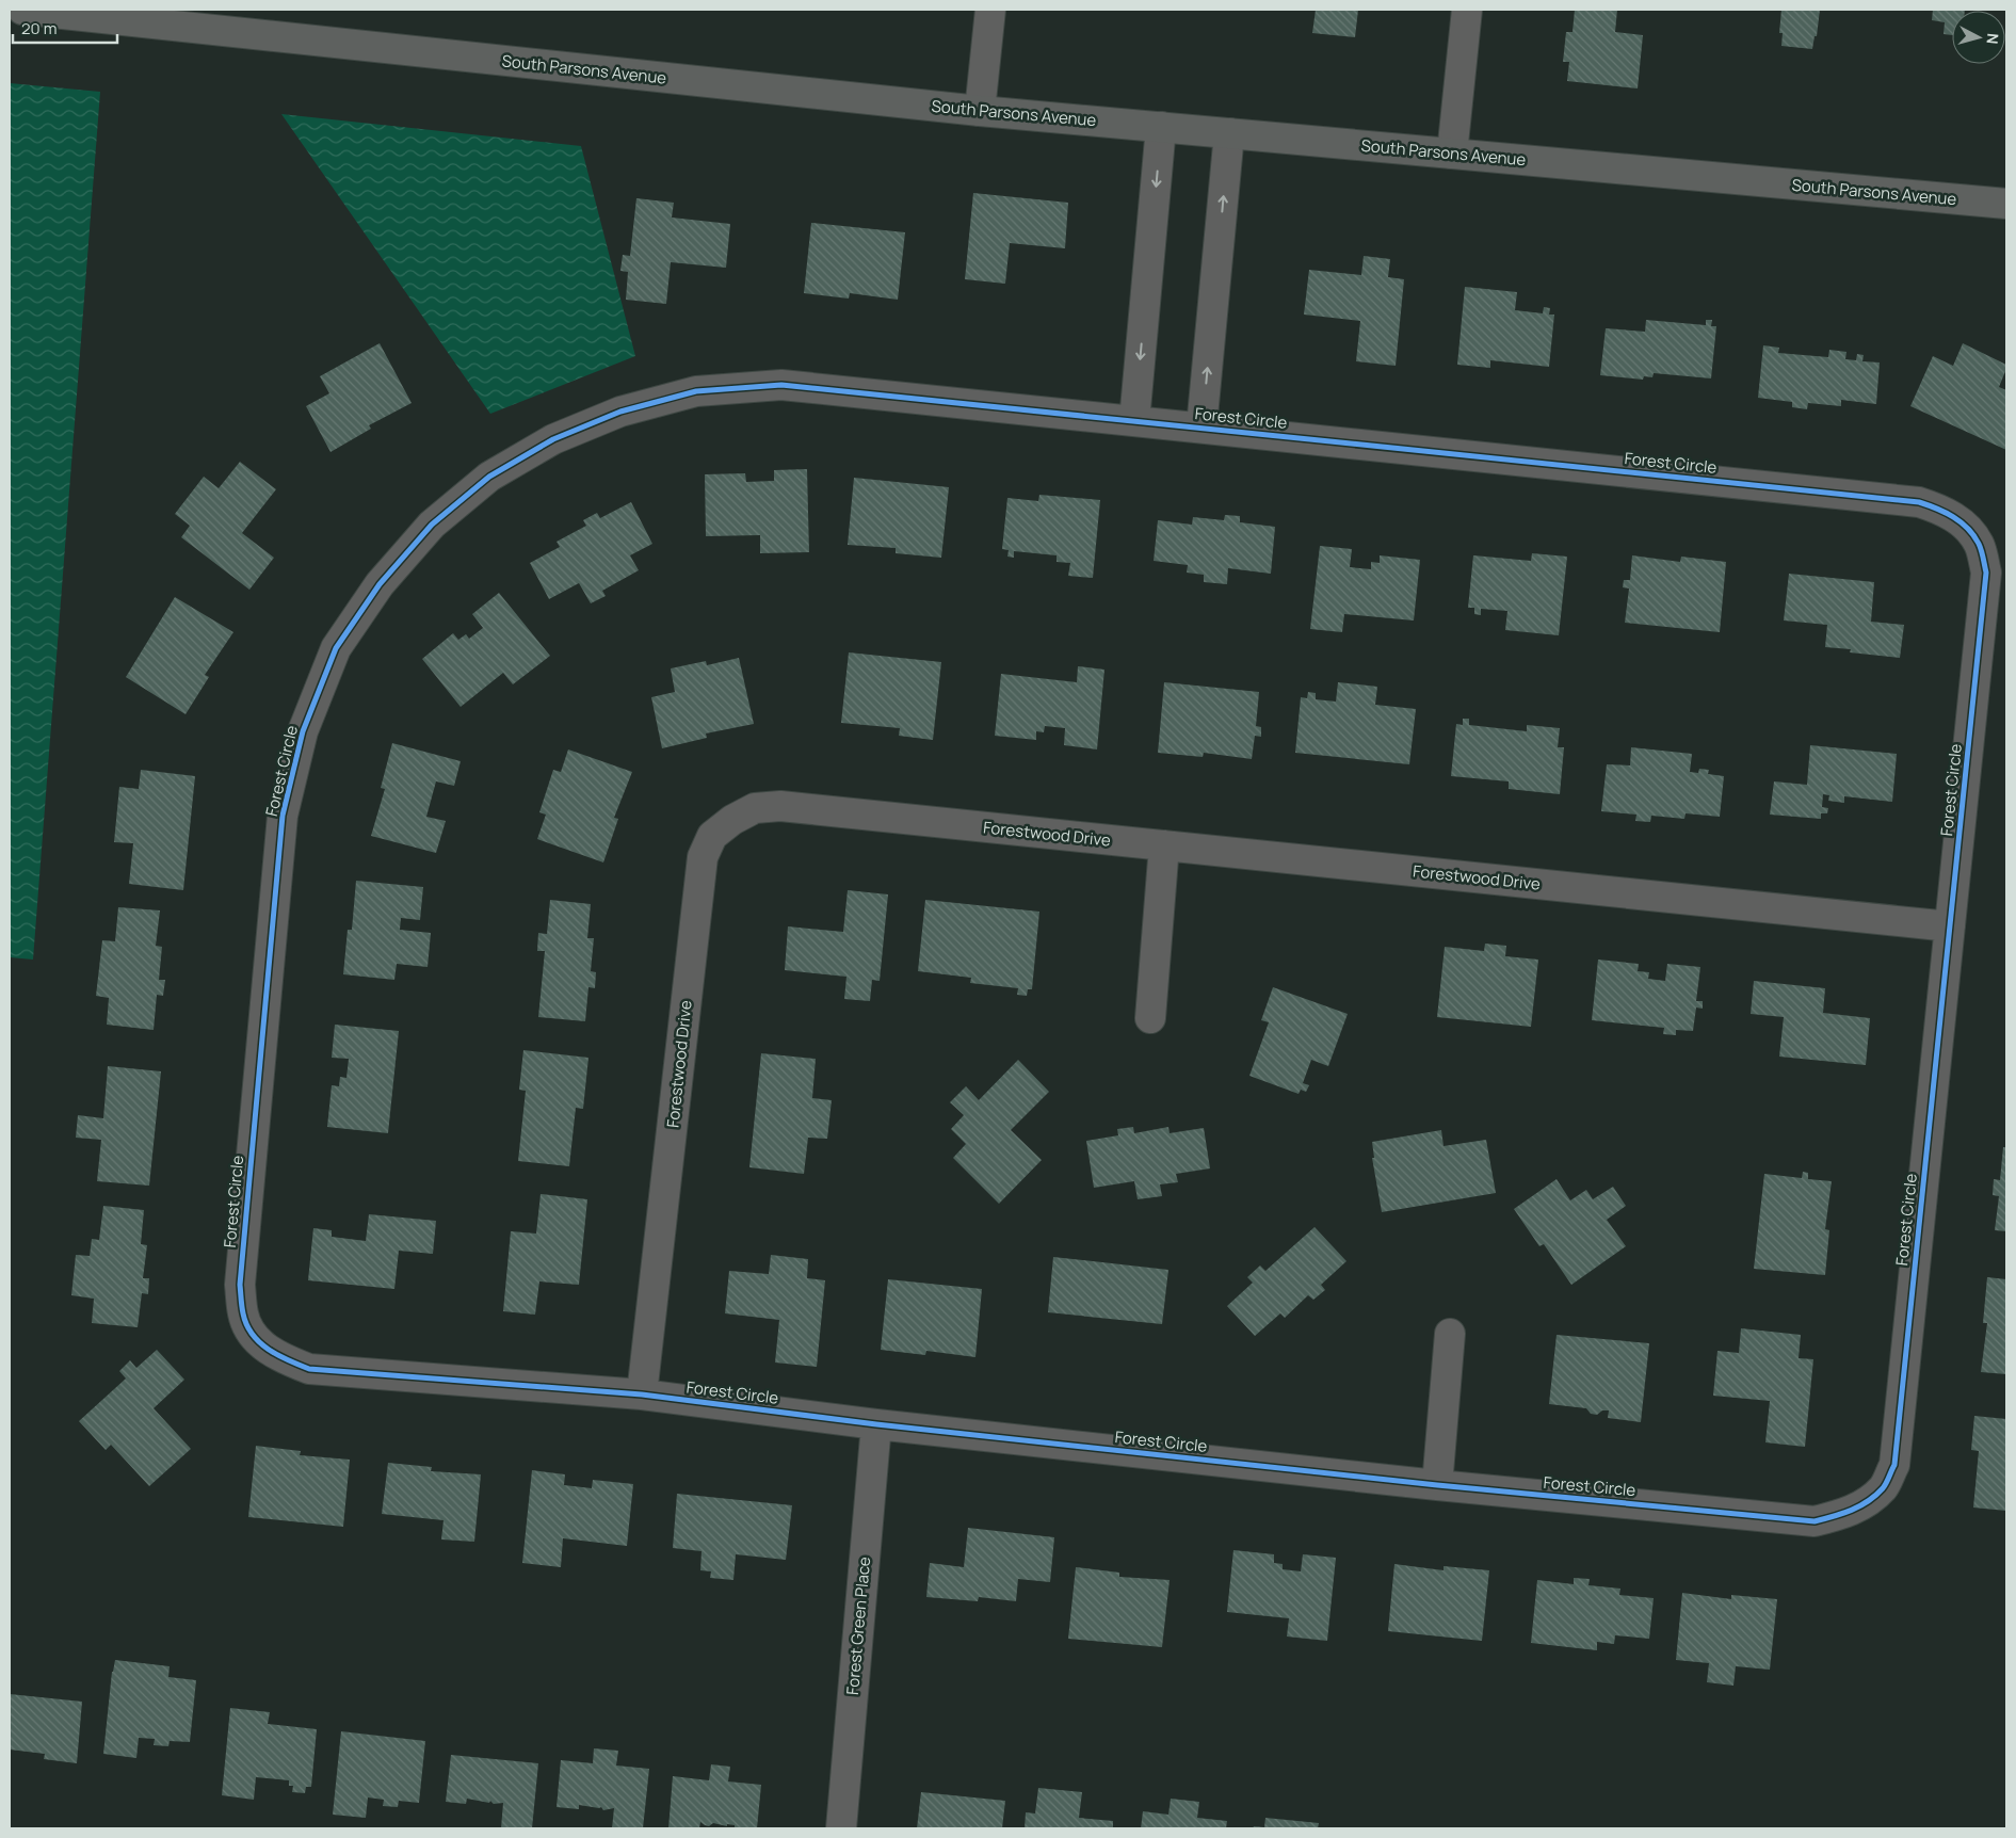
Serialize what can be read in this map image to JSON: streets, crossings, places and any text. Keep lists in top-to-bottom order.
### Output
{
  "streets": {
    "main road": ["South Parsons Avenue"],
    "street": ["Forest Circle", "Forestwood Drive", "Forest Green Place"]
  },
  "crossings": [
    ["South Parsons Avenue", "Forest Circle"],
    ["Forest Circle", "Forestwood Drive"],
    ["Forest Circle", "Forest Green Place"]
  ],
  "scale_bar": "20 m",
  "north": "right"
}
